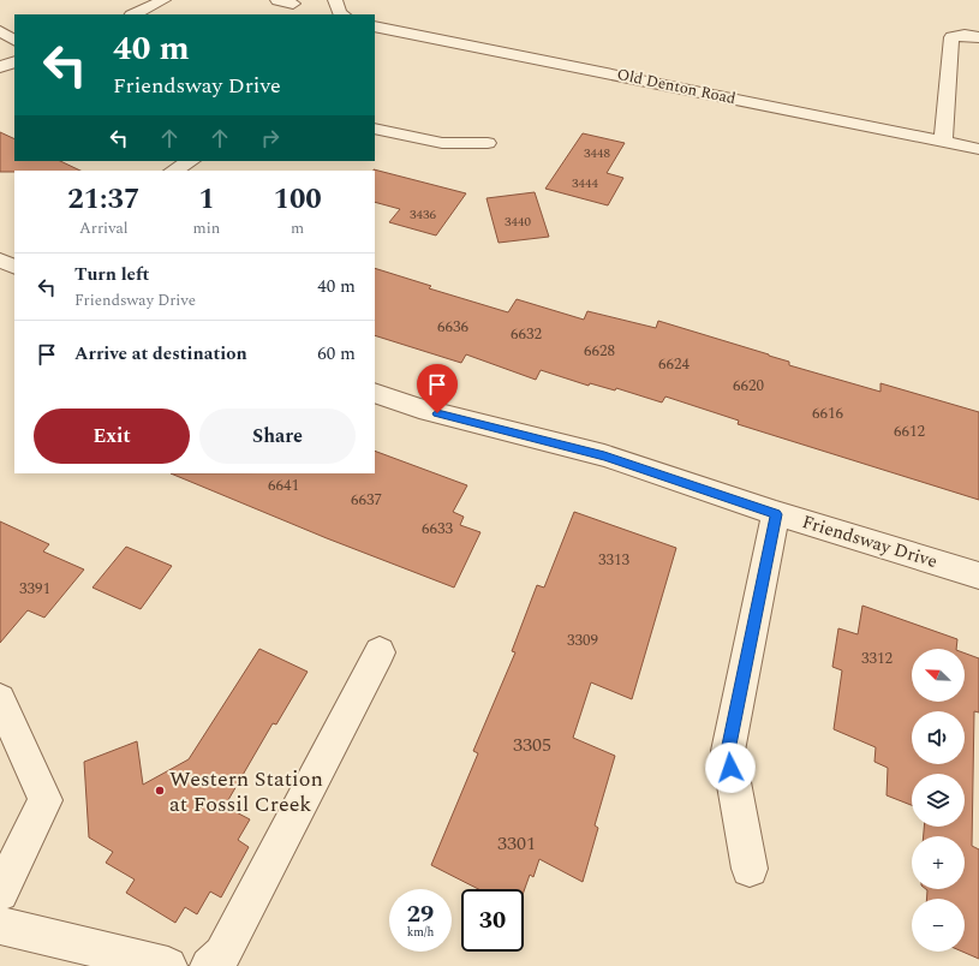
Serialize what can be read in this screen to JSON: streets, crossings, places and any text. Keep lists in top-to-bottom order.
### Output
{
  "streets": {
    "street": ["Old Denton Road", "Friendsway Drive"]
  },
  "places": ["Western Station at Fossil Creek"],
  "house_numbers": [
    "3448",
    "3444",
    "3436",
    "3440",
    "6636",
    "6632",
    "6628",
    "6624",
    "6620",
    "6616",
    "6612",
    "6641",
    "6637",
    "6633",
    "3313",
    "3391",
    "3309",
    "3312",
    "3305",
    "3301"
  ],
  "north": "top left",
  "page": {
    "turn": ["40 m", "Friendsway Drive"],
    "eta": [
      "21:37",
      "Arrival",
      "1",
      "min",
      "100",
      "m"
    ],
    "list": [
      {
        "name": "Turn left",
        "note": "Friendsway Drive",
        "value": "40 m"
      },
      {
        "name": "Arrive at destination",
        "value": "60 m"
      }
    ],
    "buttons": ["Exit", "Share"],
    "map_buttons": ["+", "−"],
    "speed": "29 km/h",
    "limit": "30"
  }
}
